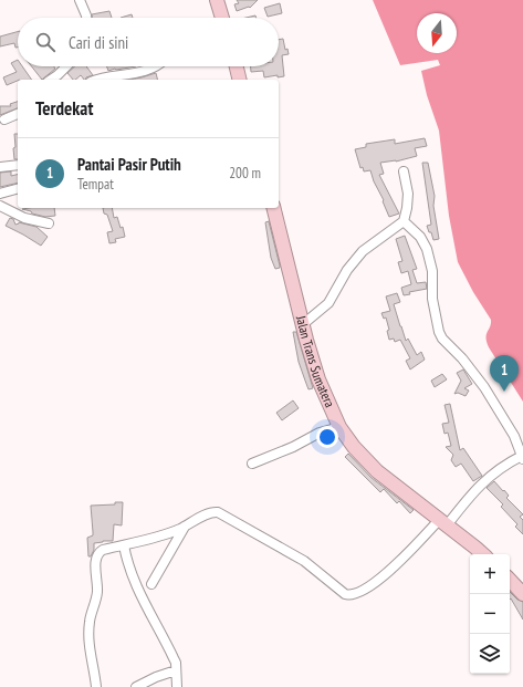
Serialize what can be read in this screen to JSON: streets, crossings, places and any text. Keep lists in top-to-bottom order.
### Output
{
  "streets": {
    "highway": ["Jalan Trans Sumatera"]
  },
  "north": "bottom",
  "page": {
    "search": "Cari di sini",
    "heading": "Terdekat",
    "list": [
      {
        "mark": "1",
        "name": "Pantai Pasir Putih",
        "note": "Tempat",
        "value": "200 m"
      }
    ],
    "pins": "1",
    "map_buttons": ["+", "−"]
  }
}
